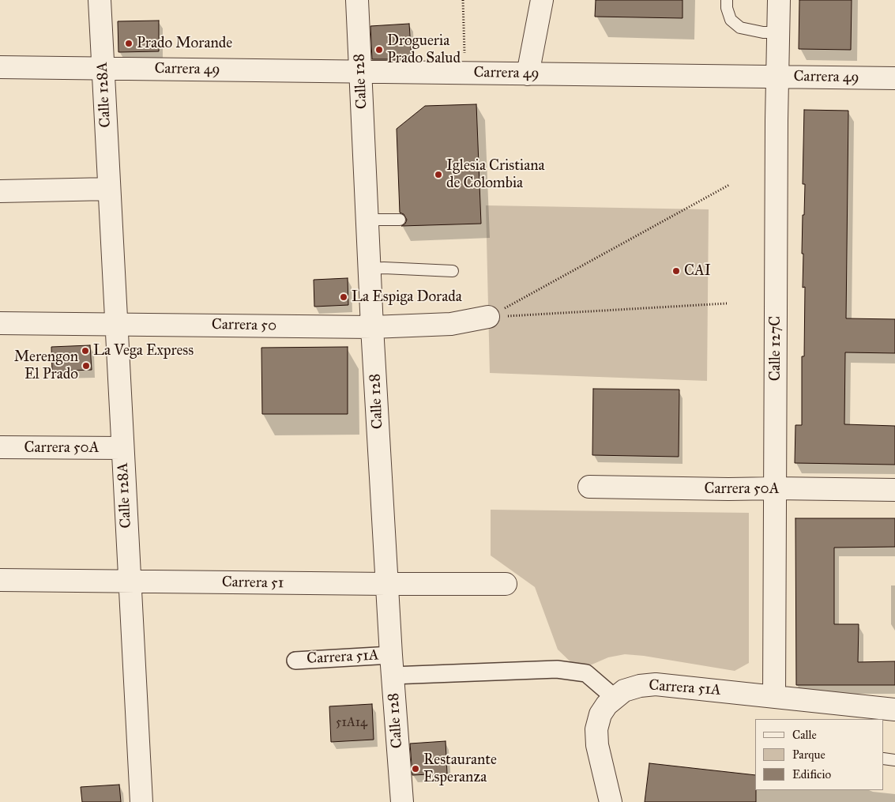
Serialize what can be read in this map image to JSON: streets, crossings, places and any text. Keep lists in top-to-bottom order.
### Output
{
  "streets": {
    "street": [
      "Carrera 49",
      "Calle 128",
      "Calle 128A",
      "Carrera 50",
      "Calle 127C",
      "Carrera 50A",
      "Carrera 51",
      "Carrera 51A"
    ]
  },
  "crossings": [
    ["Carrera 49", "Calle 128"],
    ["Carrera 49", "Calle 128A"],
    ["Carrera 49", "Calle 127C"],
    ["Calle 128", "Carrera 50"],
    ["Calle 128", "Carrera 51"],
    ["Calle 128", "Carrera 51A"],
    ["Calle 128A", "Carrera 50"],
    ["Calle 128A", "Carrera 50A"],
    ["Calle 128A", "Carrera 51"],
    ["Calle 127C", "Carrera 50A"],
    ["Calle 127C", "Carrera 51A"]
  ],
  "places": [
    "Prado Morande",
    "Drogueria Prado Salud",
    "Iglesia Cristiana de Colombia",
    "CAI",
    "La Espiga Dorada",
    "La Vega Express",
    "Merengon El Prado",
    "Restaurante Esperanza"
  ],
  "house_numbers": ["51A14"],
  "legend": ["Calle", "Parque", "Edificio"]
}
